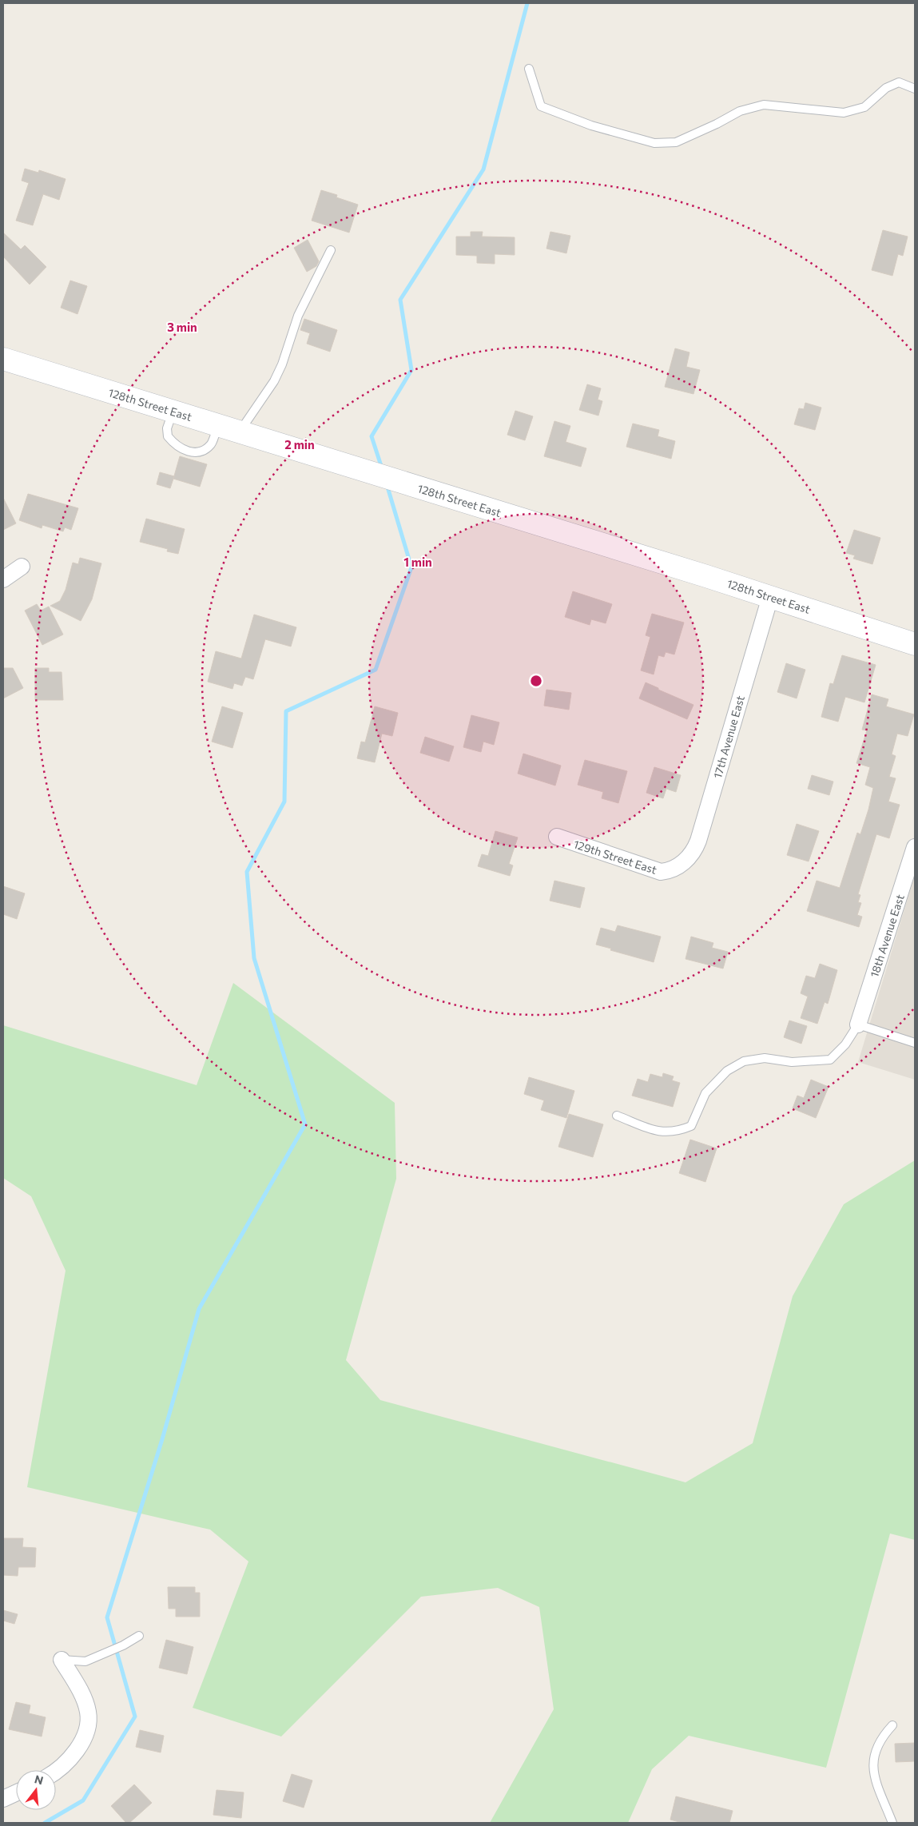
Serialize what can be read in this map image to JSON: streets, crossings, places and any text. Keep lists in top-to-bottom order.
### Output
{
  "streets": {
    "street": [
      "128th Street East",
      "17th Avenue East",
      "129th Street East",
      "18th Avenue East"
    ]
  },
  "crossings": [
    ["128th Street East", "17th Avenue East"],
    ["17th Avenue East", "129th Street East"]
  ],
  "north": "top",
  "rings": ["3 min", "2 min", "1 min"]
}
